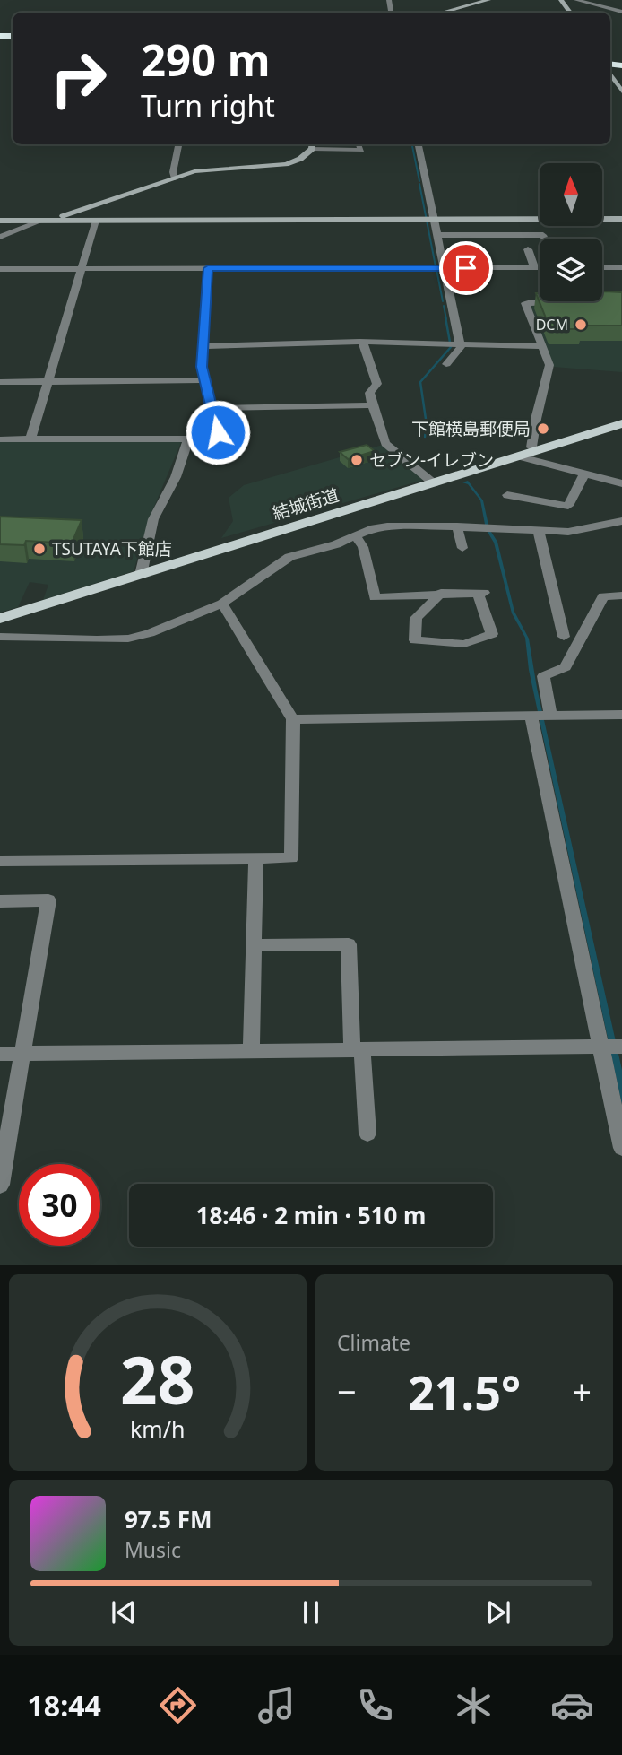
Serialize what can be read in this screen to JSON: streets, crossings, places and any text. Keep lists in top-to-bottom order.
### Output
{
  "streets": {
    "main road": ["結城街道"]
  },
  "places": [
    "DCM",
    "下館横島郵便局",
    "セブン-イレブン",
    "TSUTAYA下館店"
  ],
  "north": "top",
  "page": {
    "turn": ["290 m", "Turn right"],
    "limit": "30",
    "trip": "18:46 · 2 min · 510 m",
    "tile": "Climate",
    "heat": ["−", "21.5°", "+"],
    "song": ["97.5 FM", "Music"],
    "tabs": "18:44",
    "gauge": ["28", "km/h"]
  }
}
